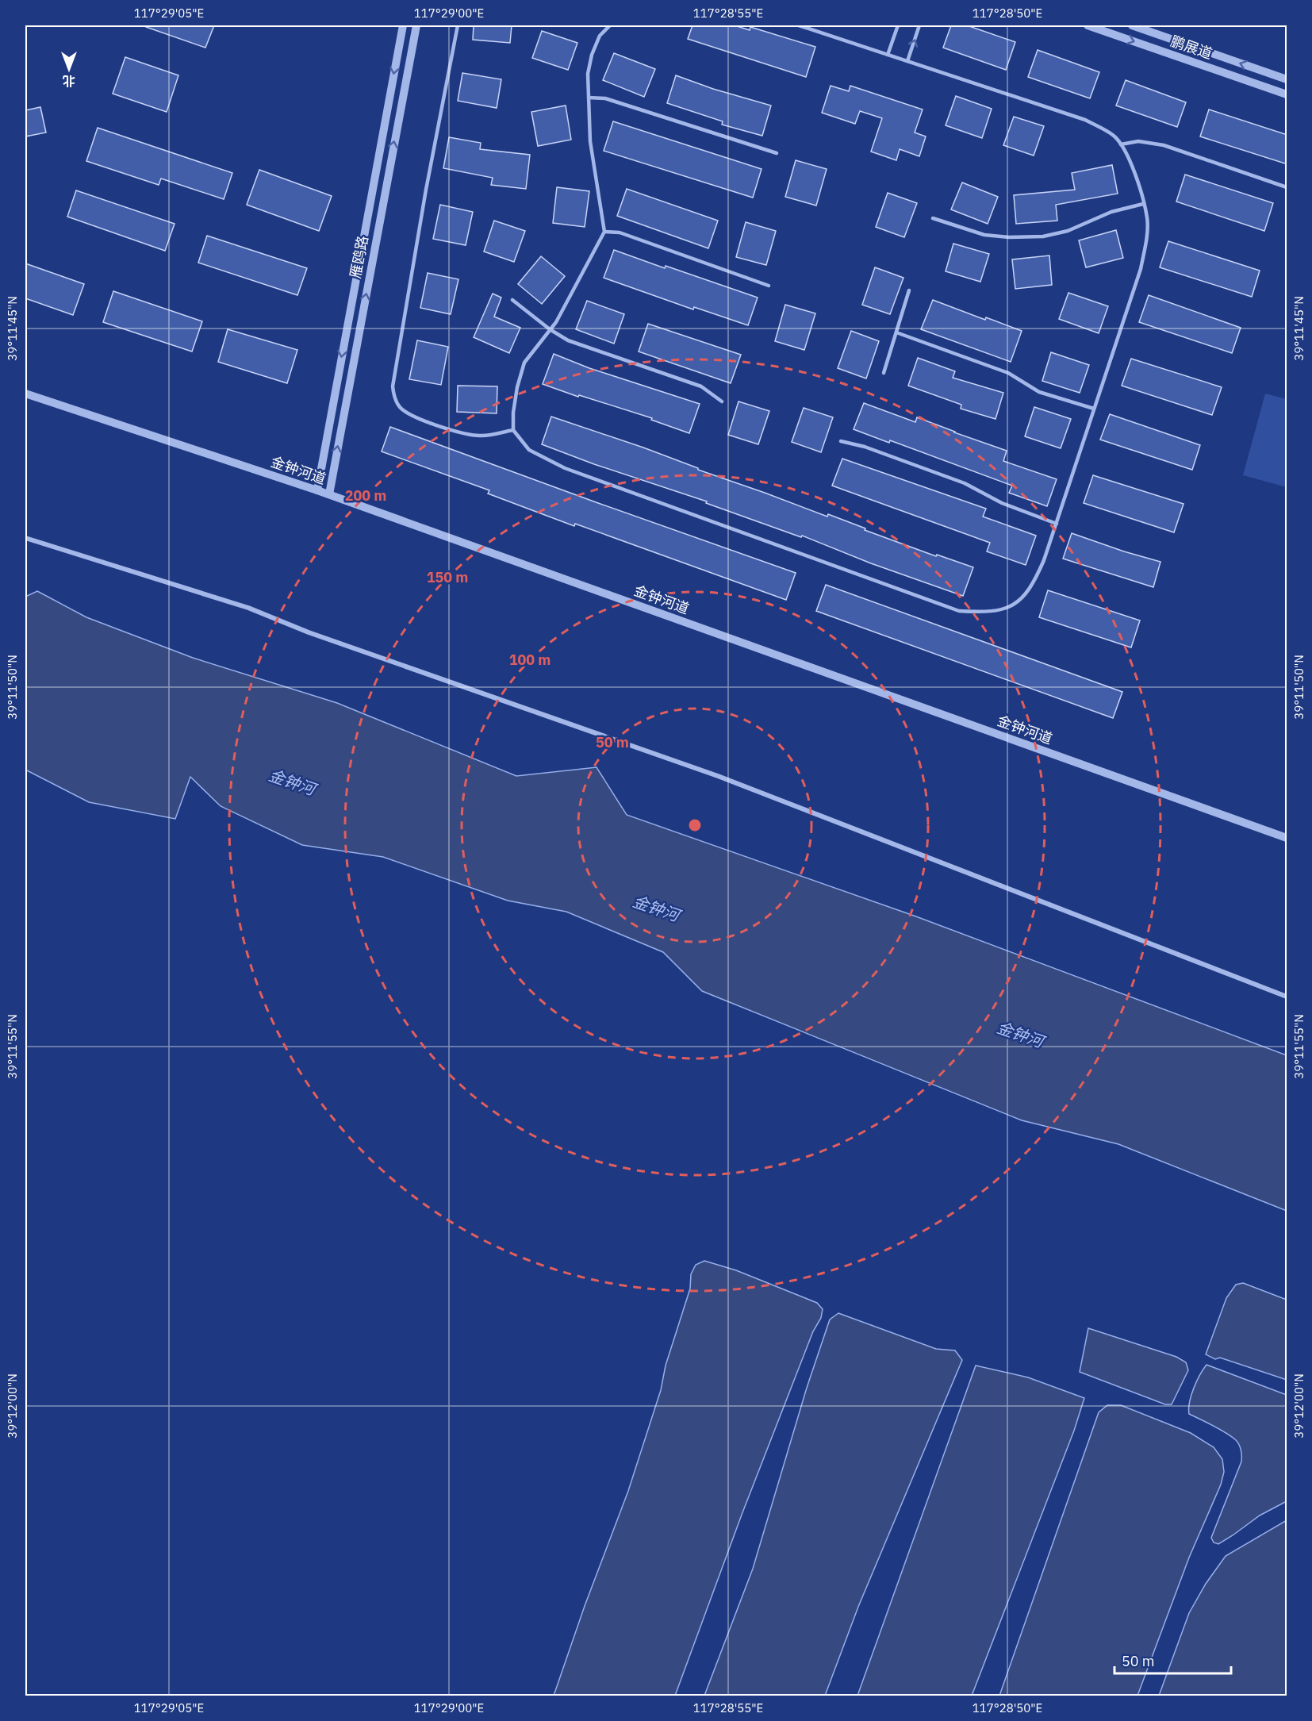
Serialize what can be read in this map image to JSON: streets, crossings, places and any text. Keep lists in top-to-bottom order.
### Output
{
  "streets": {
    "street": ["鹏展道", "雁鸥路", "金钟河道"]
  },
  "crossings": [
    ["雁鸥路", "金钟河道"]
  ],
  "water": ["金钟河"],
  "scale_bar": "50 m",
  "north": "bottom",
  "coordinates": [
    "117°29'05\"E",
    "117°29'00\"E",
    "117°28'55\"E",
    "117°28'50\"E",
    "39°11'45\"N",
    "39°11'50\"N",
    "39°11'55\"N",
    "39°12'00\"N"
  ],
  "rings": [
    "200 m",
    "150 m",
    "100 m",
    "50 m"
  ]
}
